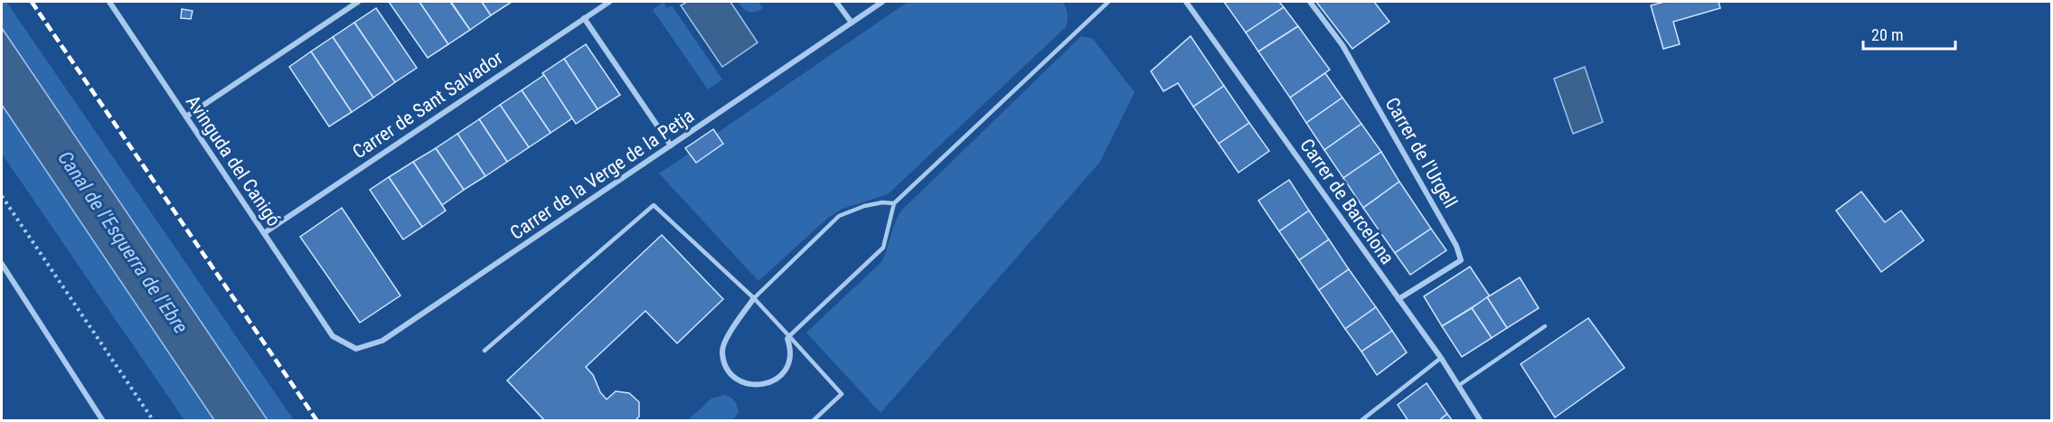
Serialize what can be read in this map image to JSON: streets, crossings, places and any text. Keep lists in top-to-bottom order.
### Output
{
  "streets": {
    "street": [
      "Carrer de Sant Salvador",
      "Carrer de l'Urgell",
      "Avinguda del Canigó",
      "Carrer de la Verge de la Petja",
      "Carrer de Barcelona"
    ]
  },
  "crossings": [
    ["Carrer de Sant Salvador", "Avinguda del Canigó"],
    ["Carrer de l'Urgell", "Carrer de Barcelona"],
    ["Avinguda del Canigó", "Carrer de la Verge de la Petja"]
  ],
  "water": ["Canal de l'Esquerra de l'Ebre"],
  "scale_bar": "20 m"
}
